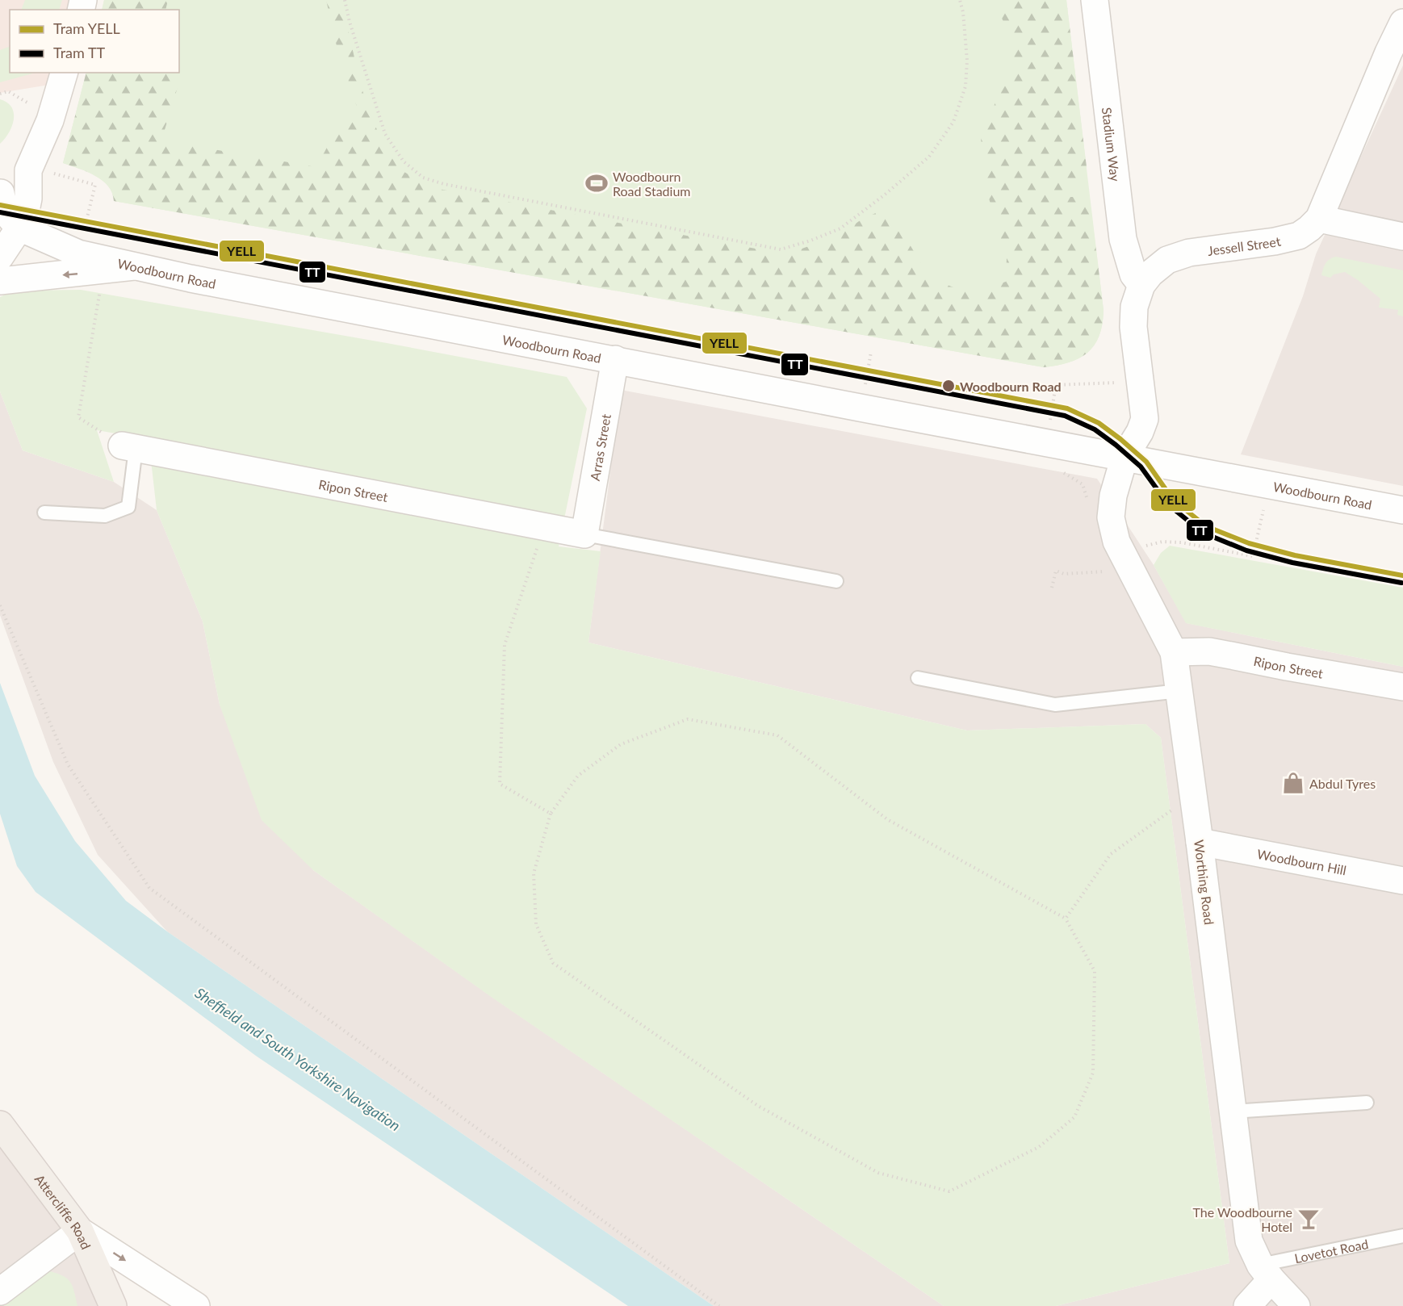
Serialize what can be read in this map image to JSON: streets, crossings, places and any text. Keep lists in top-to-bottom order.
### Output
{
  "streets": {
    "main road": ["Attercliffe Road"],
    "street": [
      "Stadium Way",
      "Jessell Street",
      "Woodbourn Road",
      "Arras Street",
      "Ripon Street",
      "Woodbourn Hill",
      "Worthing Road"
    ],
    "lane": ["Lovetot Road"]
  },
  "crossings": [
    ["Stadium Way", "Jessell Street"],
    ["Jessell Street", "Woodbourn Road"],
    ["Jessell Street", "Worthing Road"],
    ["Woodbourn Road", "Arras Street"],
    ["Woodbourn Road", "Worthing Road"],
    ["Arras Street", "Ripon Street"],
    ["Ripon Street", "Worthing Road"],
    ["Woodbourn Hill", "Worthing Road"],
    ["Worthing Road", "Lovetot Road"]
  ],
  "water": ["Sheffield and South Yorkshire Navigation"],
  "places": {
    "sports": ["Woodbourn Road Stadium"],
    "other": ["Woodbourn Road"],
    "shop": ["Abdul Tyres"],
    "bar": ["The Woodbourne Hotel"]
  },
  "lines": ["tram line YELL", "tram line TT"],
  "legend": ["Tram YELL", "Tram TT"]
}
